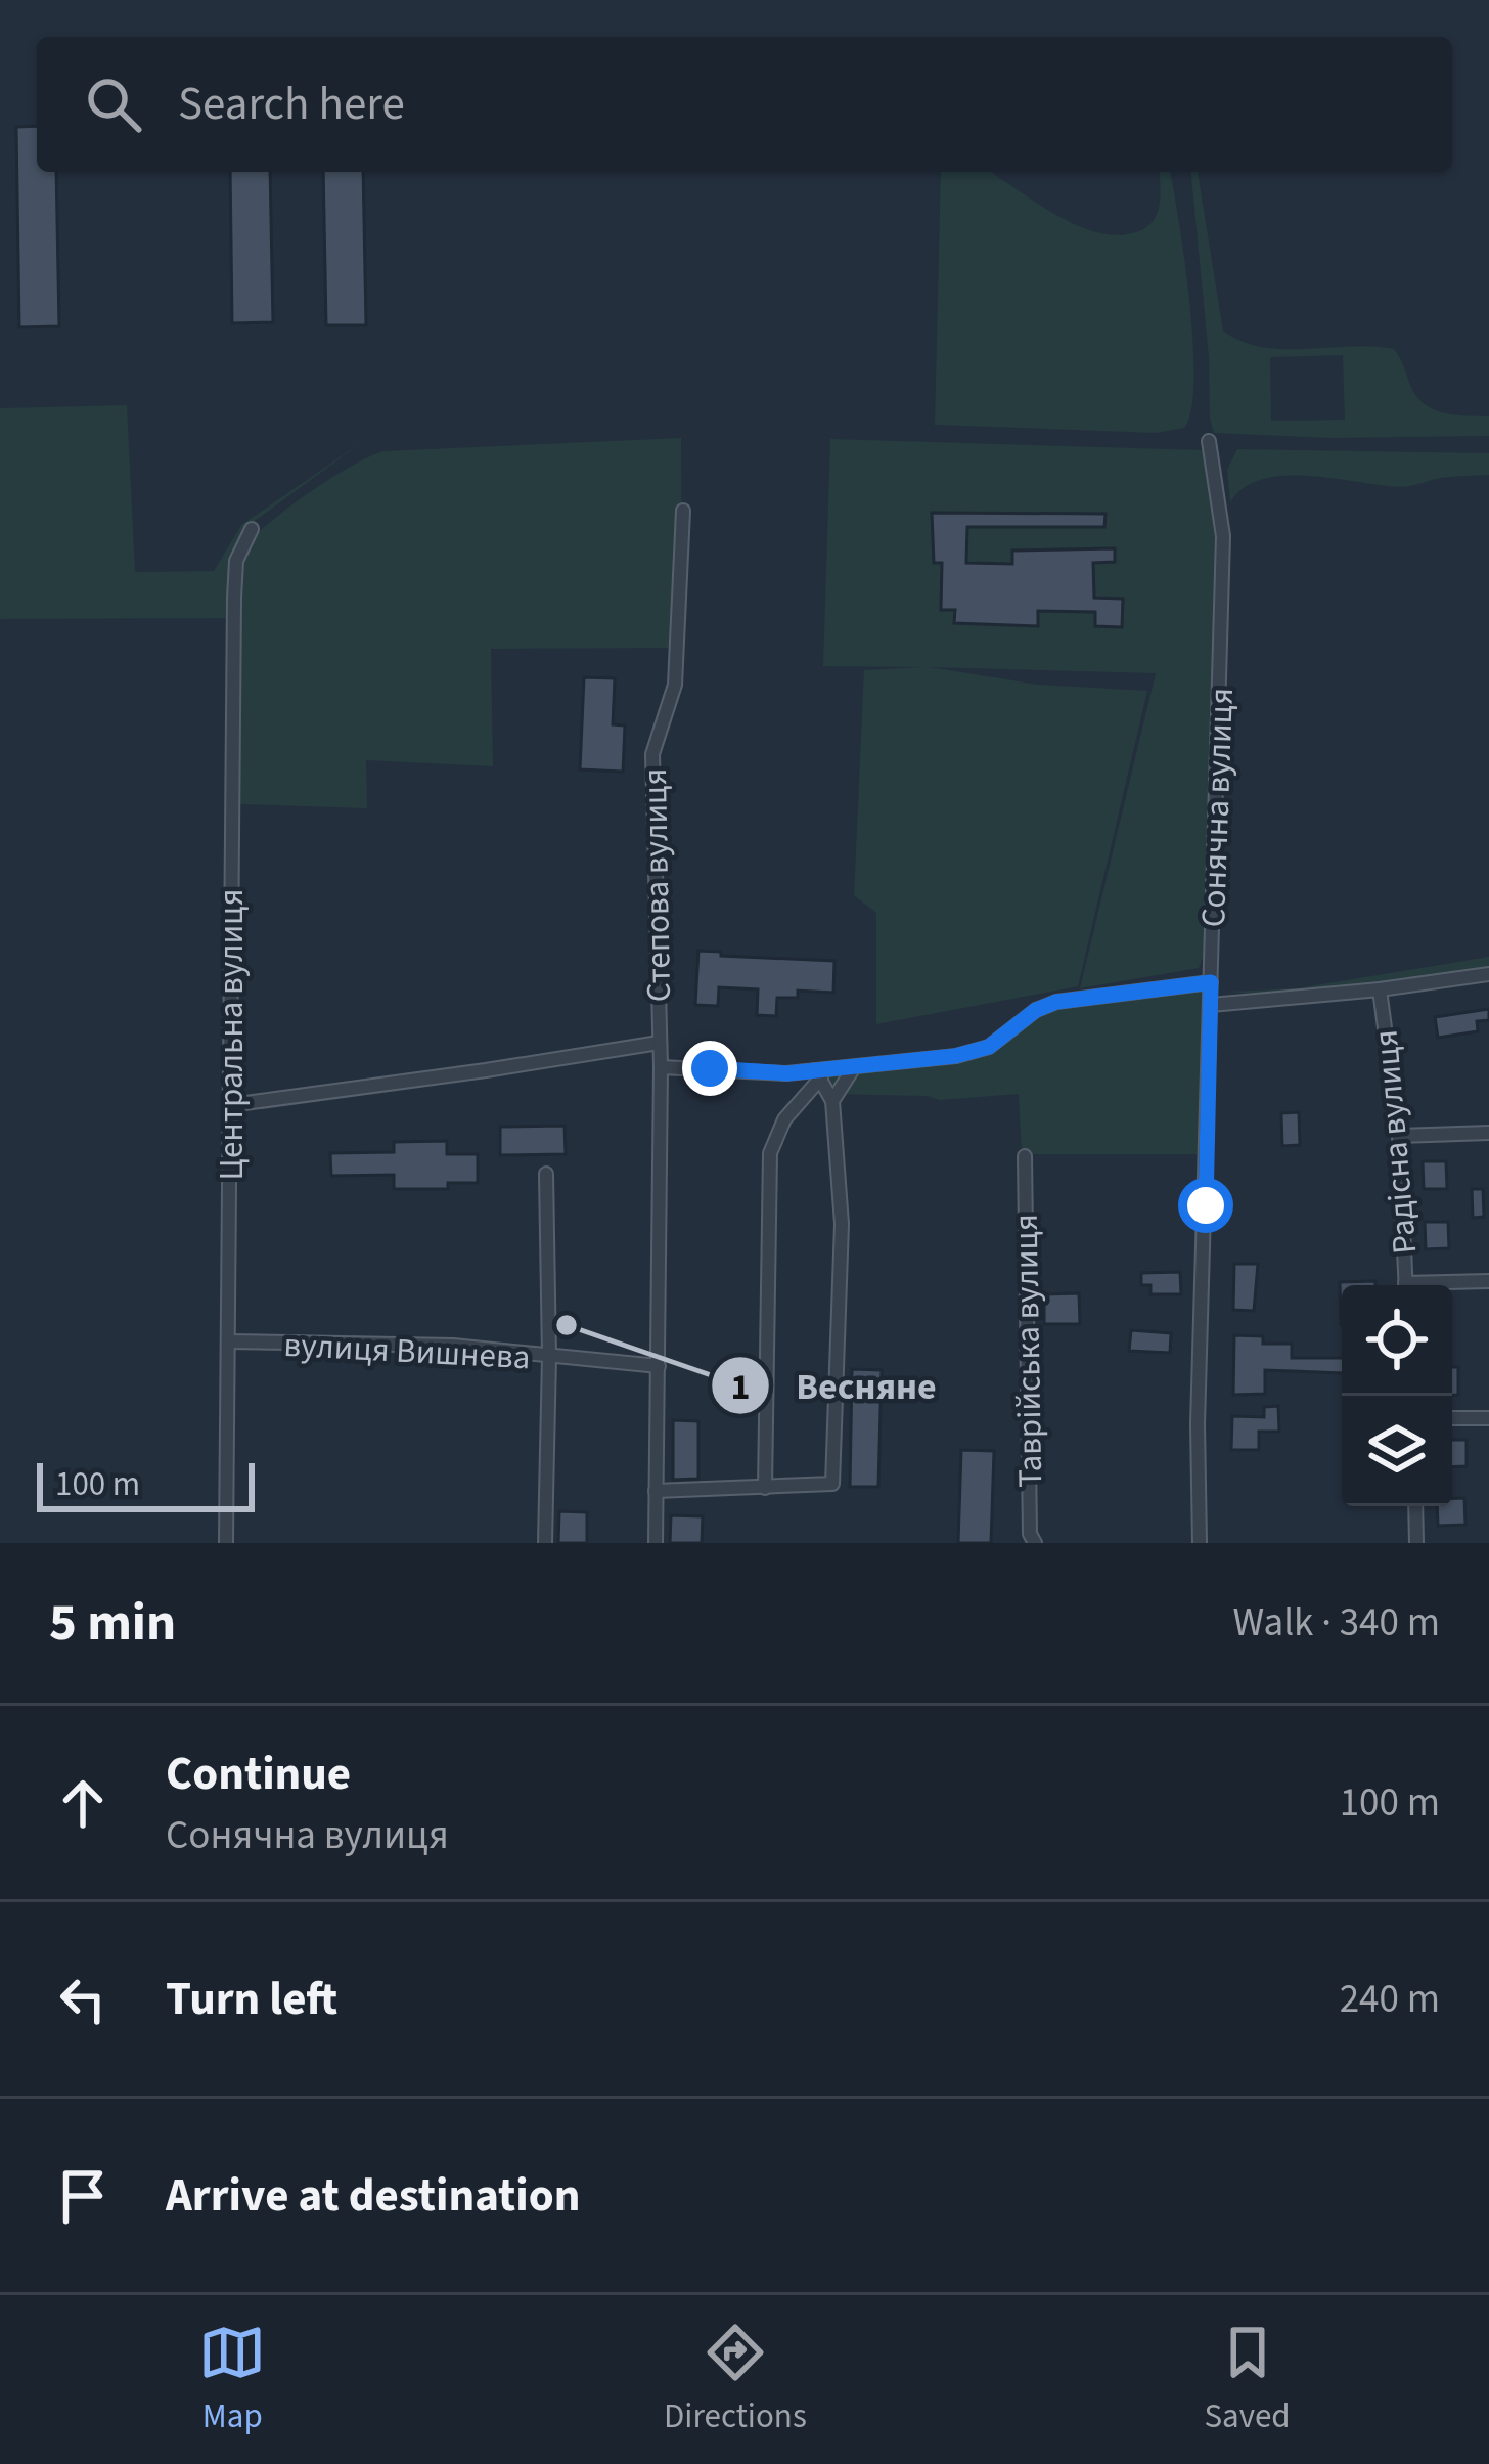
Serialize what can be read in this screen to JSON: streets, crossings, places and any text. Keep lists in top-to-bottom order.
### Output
{
  "streets": {
    "street": [
      "Сонячна вулиця",
      "Степова вулиця",
      "Центральна вулиця",
      "Радісна вулиця",
      "вулиця Вишнева",
      "Таврійська вулиця"
    ]
  },
  "crossings": [
    ["Степова вулиця", "вулиця Вишнева"],
    ["Центральна вулиця", "вулиця Вишнева"]
  ],
  "places": ["Весняне"],
  "scale_bar": "100 m",
  "page": {
    "search": "Search here",
    "scale": "100 m",
    "heading": ["5 min", "Walk · 340 m"],
    "list": [
      ["Continue", "Сонячна вулиця", "100 m"],
      ["Turn left", "240 m"],
      "Arrive at destination"
    ],
    "nav": ["Map", "Directions", "Saved"]
  }
}
